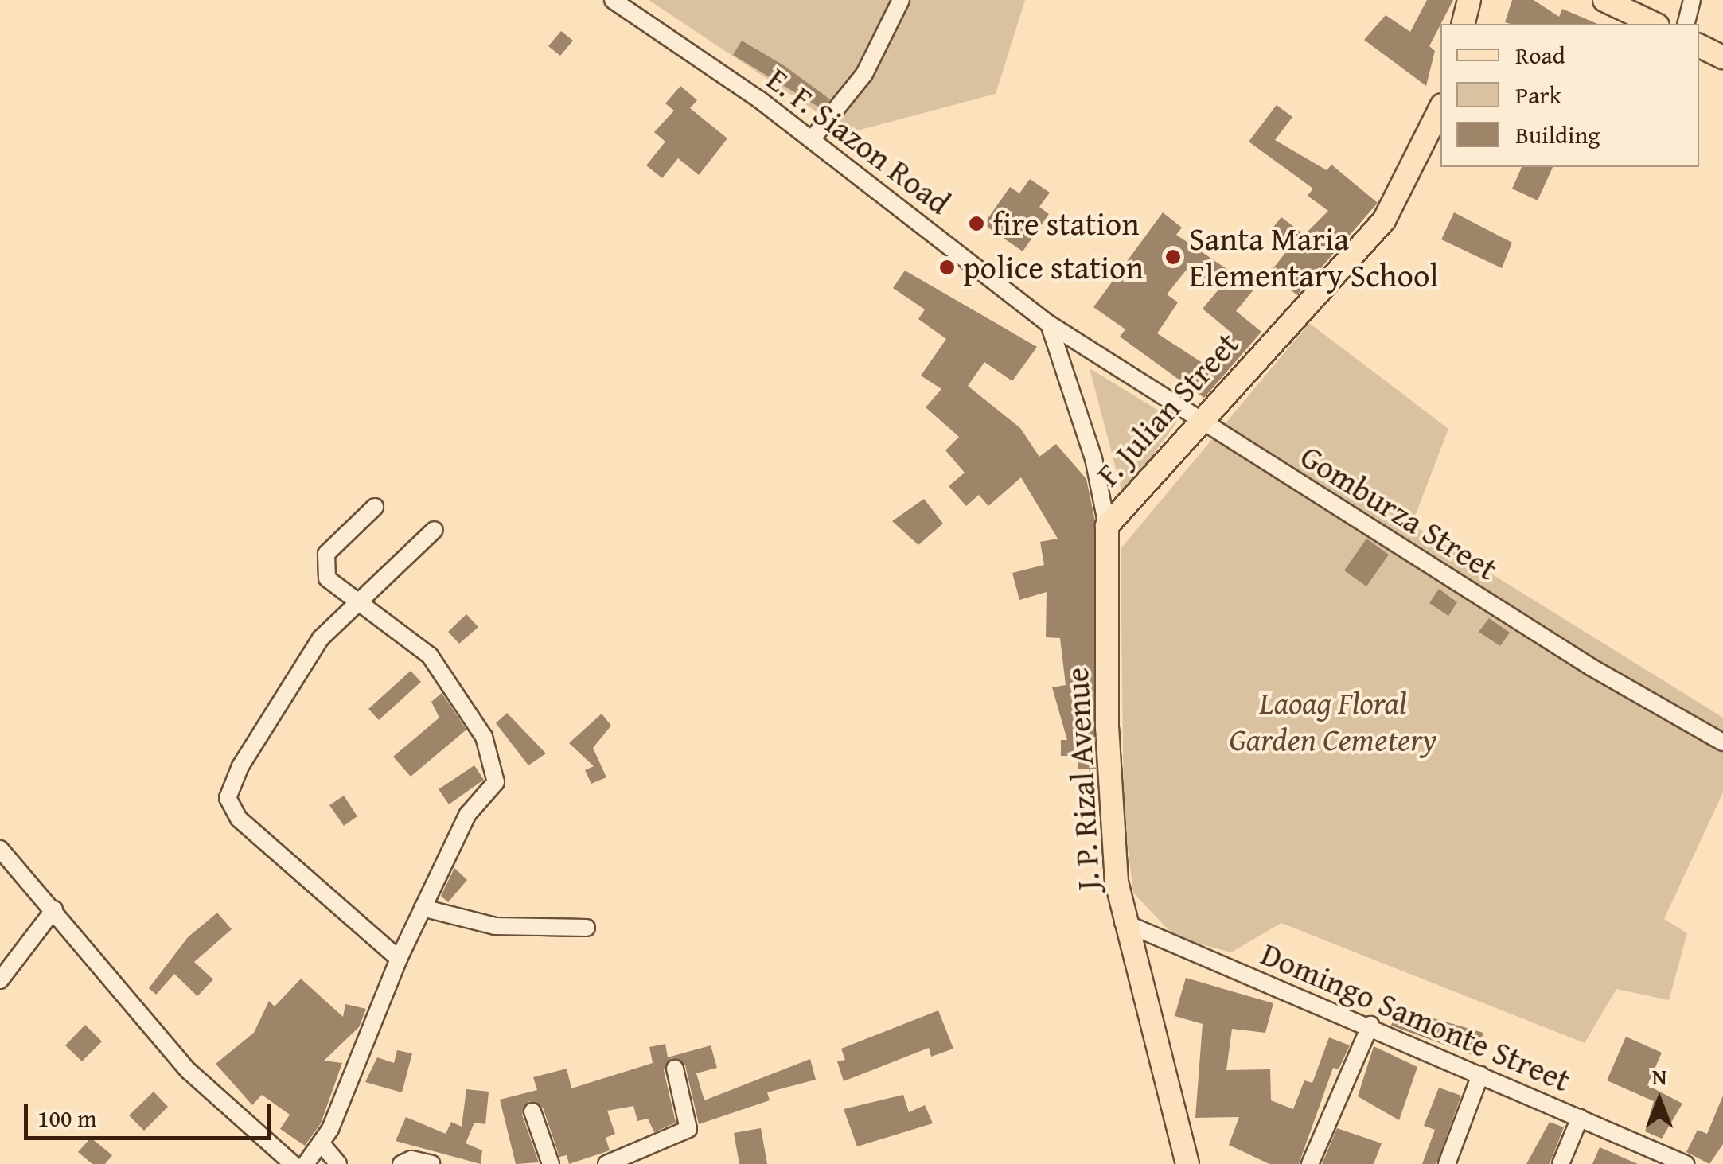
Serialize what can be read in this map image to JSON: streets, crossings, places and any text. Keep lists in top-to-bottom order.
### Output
{
  "streets": {
    "main road": ["F. Julian Street", "J. P. Rizal Avenue"],
    "street": ["E. F. Siazon Road", "Gomburza Street", "Domingo Samonte Street"]
  },
  "crossings": [
    ["E. F. Siazon Road", "Gomburza Street"],
    ["F. Julian Street", "Gomburza Street"],
    ["F. Julian Street", "J. P. Rizal Avenue"],
    ["J. P. Rizal Avenue", "Domingo Samonte Street"]
  ],
  "parks": ["Laoag Floral Garden Cemetery"],
  "places": ["fire station", "Santa Maria Elementary School", "police station"],
  "legend": ["Road", "Park", "Building"],
  "scale_bar": "100 m",
  "north": "top"
}
